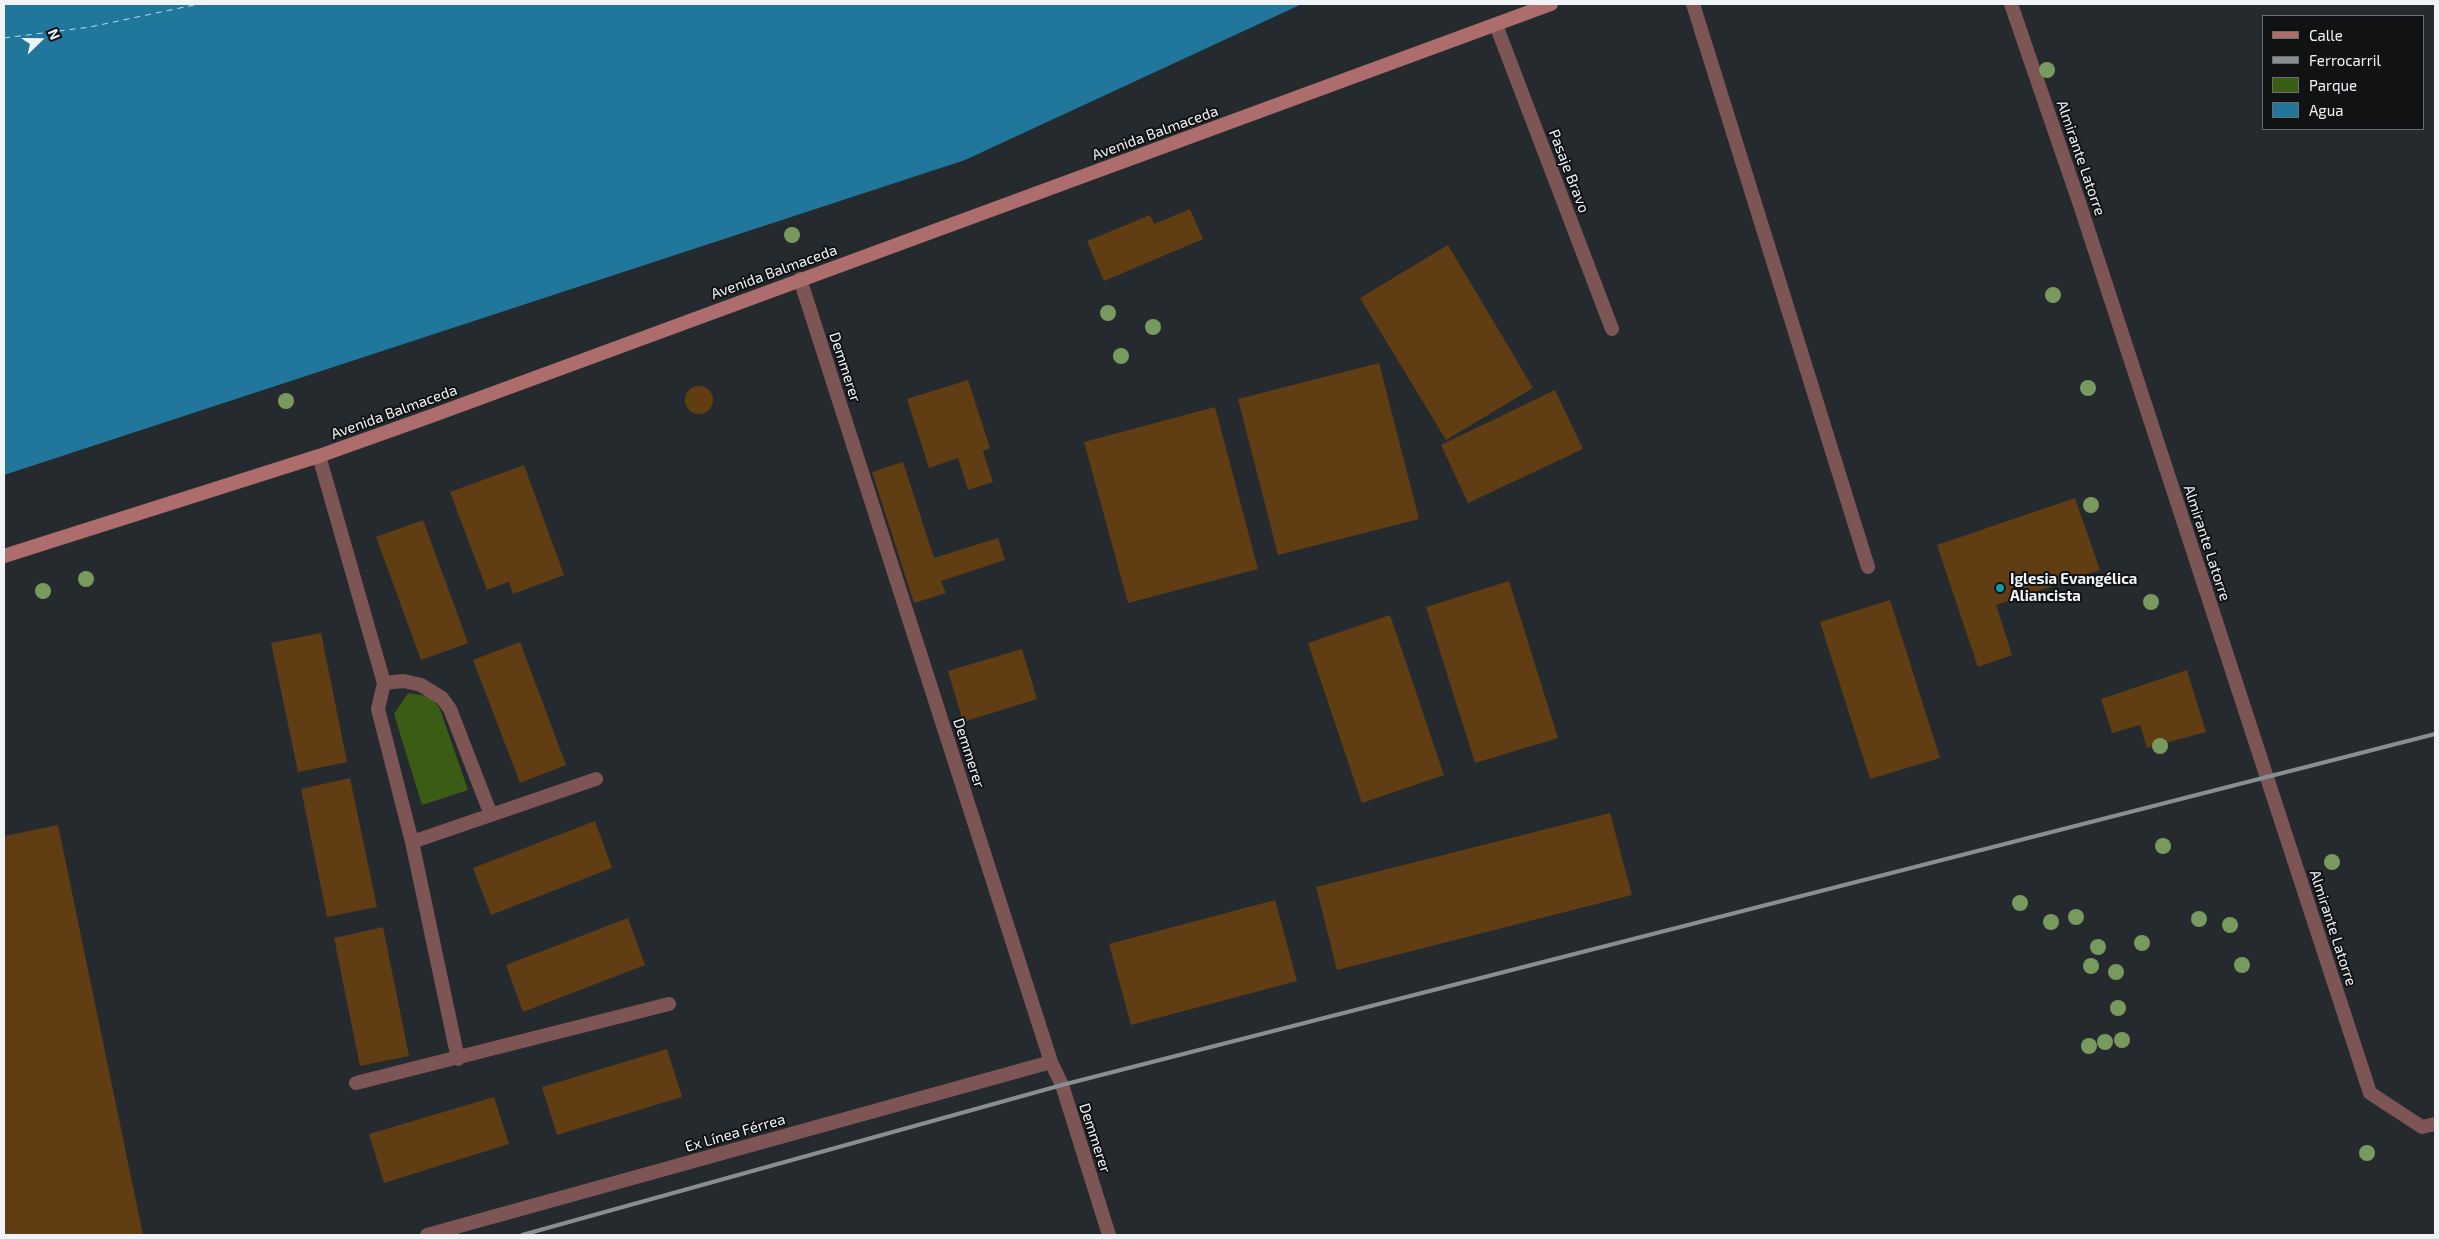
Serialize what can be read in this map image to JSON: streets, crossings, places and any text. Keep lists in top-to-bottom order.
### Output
{
  "streets": {
    "main road": ["Avenida Balmaceda"],
    "street": [
      "Almirante Latorre",
      "Pasaje Bravo",
      "Demmerer",
      "Ex Línea Férrea"
    ]
  },
  "crossings": [
    ["Avenida Balmaceda", "Pasaje Bravo"],
    ["Avenida Balmaceda", "Demmerer"],
    ["Demmerer", "Ex Línea Férrea"]
  ],
  "places": ["Iglesia Evangélica Aliancista"],
  "legend": [
    "Calle",
    "Ferrocarril",
    "Parque",
    "Agua"
  ],
  "north": "right"
}
